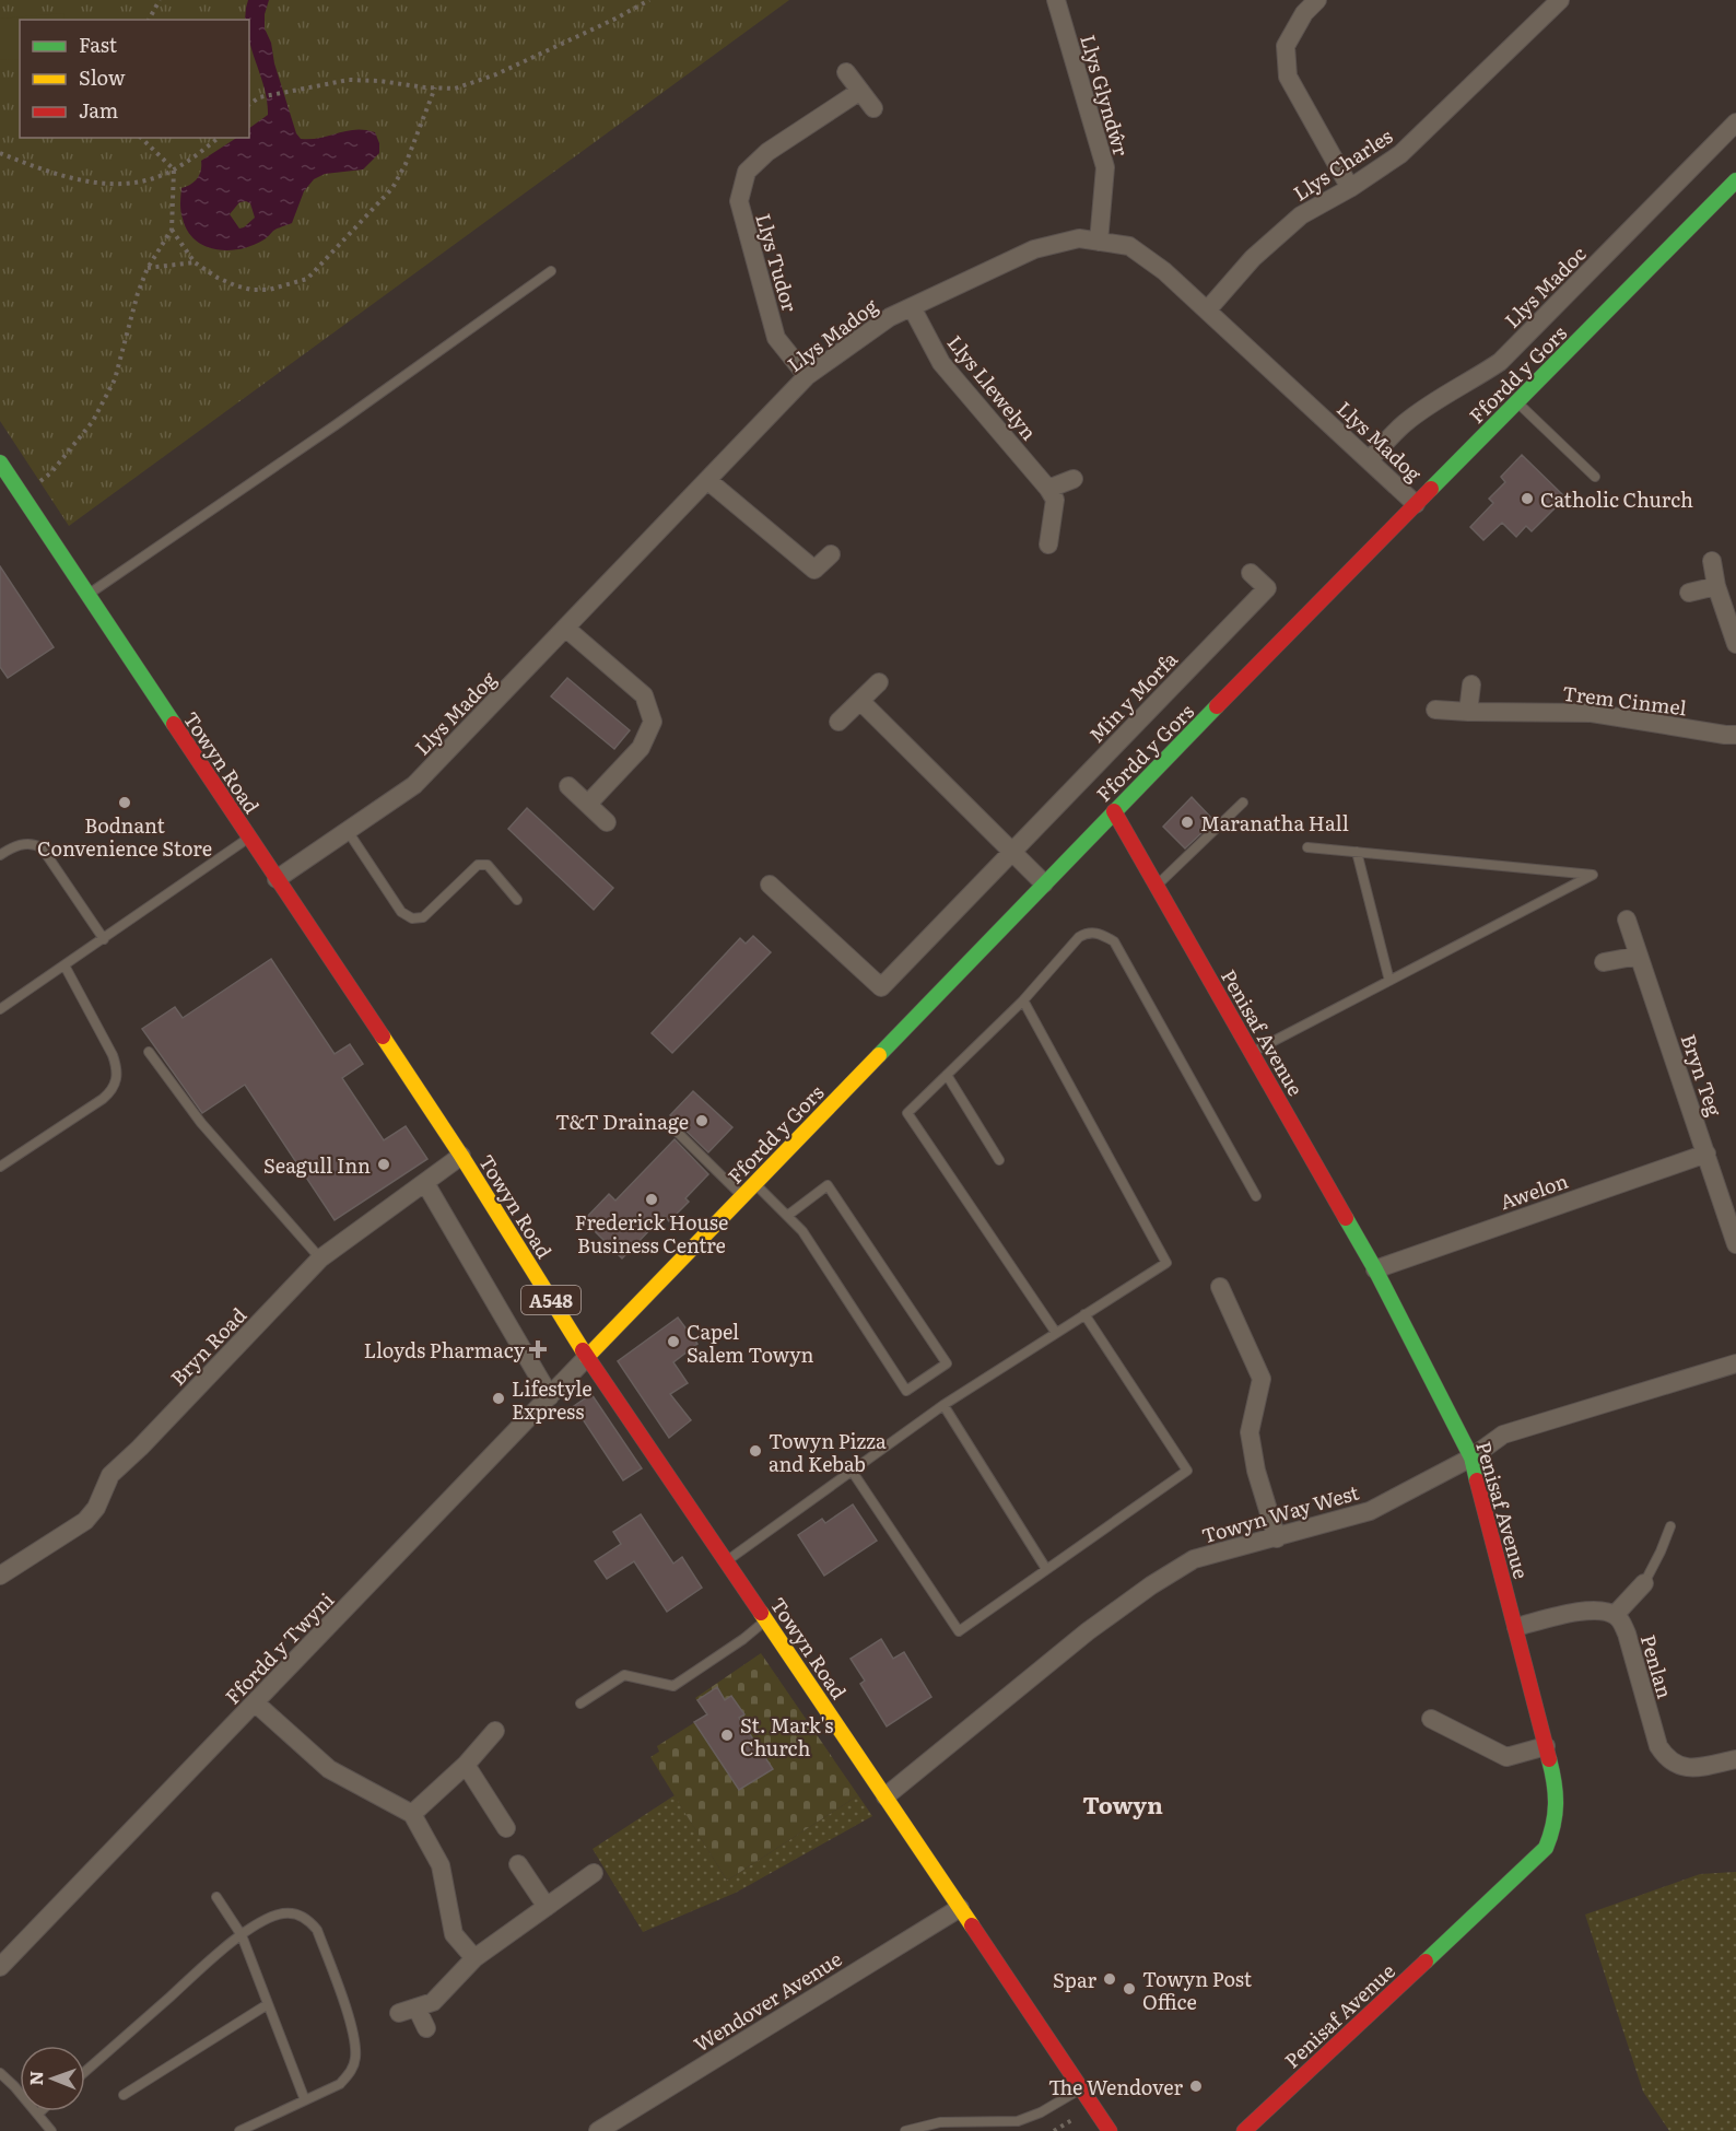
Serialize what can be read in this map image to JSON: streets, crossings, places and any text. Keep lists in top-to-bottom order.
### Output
{
  "streets": {
    "street": [
      "Llys Glyndŵr",
      "Llys Charles",
      "Llys Tudor",
      "Llys Madoc",
      "Llys Madog",
      "Ffordd y Gors",
      "Llys Llewelyn",
      "Min y Morfa",
      "Trem Cinmel",
      "Towyn Road",
      "Penisaf Avenue",
      "Bryn Teg",
      "Awelon",
      "A548",
      "Bryn Road",
      "Towyn Way West",
      "Ffordd y Twyni",
      "Penlan",
      "Wendover Avenue"
    ]
  },
  "crossings": [
    ["Llys Glyndŵr", "Llys Madog"],
    ["Llys Charles", "Llys Madog"],
    ["Llys Tudor", "Llys Madog"],
    ["Llys Madoc", "Llys Madog"],
    ["Llys Madog", "Ffordd y Gors"],
    ["Llys Madog", "Llys Llewelyn"],
    ["Llys Madog", "Towyn Road"],
    ["Ffordd y Gors", "Towyn Road"],
    ["Ffordd y Gors", "Penisaf Avenue"],
    ["Ffordd y Gors", "Ffordd y Twyni"],
    ["Towyn Road", "Bryn Road"],
    ["Towyn Road", "Towyn Way West"],
    ["Towyn Road", "Ffordd y Twyni"],
    ["Towyn Road", "Wendover Avenue"],
    ["Penisaf Avenue", "Awelon"],
    ["Penisaf Avenue", "Towyn Way West"],
    ["Bryn Teg", "Awelon"]
  ],
  "districts": ["Towyn"],
  "places": {
    "other": [
      "Catholic Church",
      "Bodnant Convenience Store",
      "Maranatha Hall",
      "T&T Drainage",
      "Seagull Inn",
      "Frederick House Business Centre",
      "Capel Salem Towyn",
      "Lifestyle Express",
      "Towyn Pizza and Kebab",
      "St. Mark's Church",
      "Spar",
      "Towyn Post Office",
      "The Wendover"
    ],
    "health": ["Lloyds Pharmacy"]
  },
  "legend": ["Fast", "Slow", "Jam"],
  "north": "left"
}
